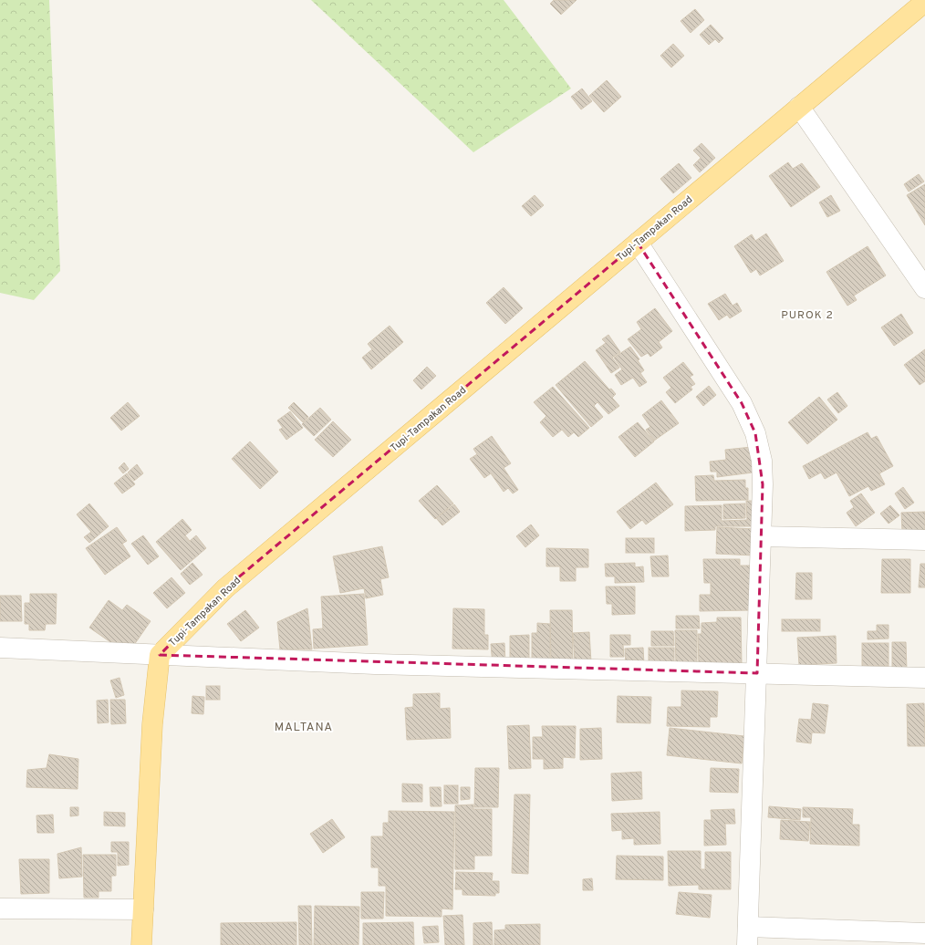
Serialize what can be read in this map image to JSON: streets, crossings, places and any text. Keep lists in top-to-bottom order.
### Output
{
  "streets": {
    "main road": ["Tupi-Tampakan Road"]
  },
  "districts": ["PUROK 2", "MALTANA"]
}
